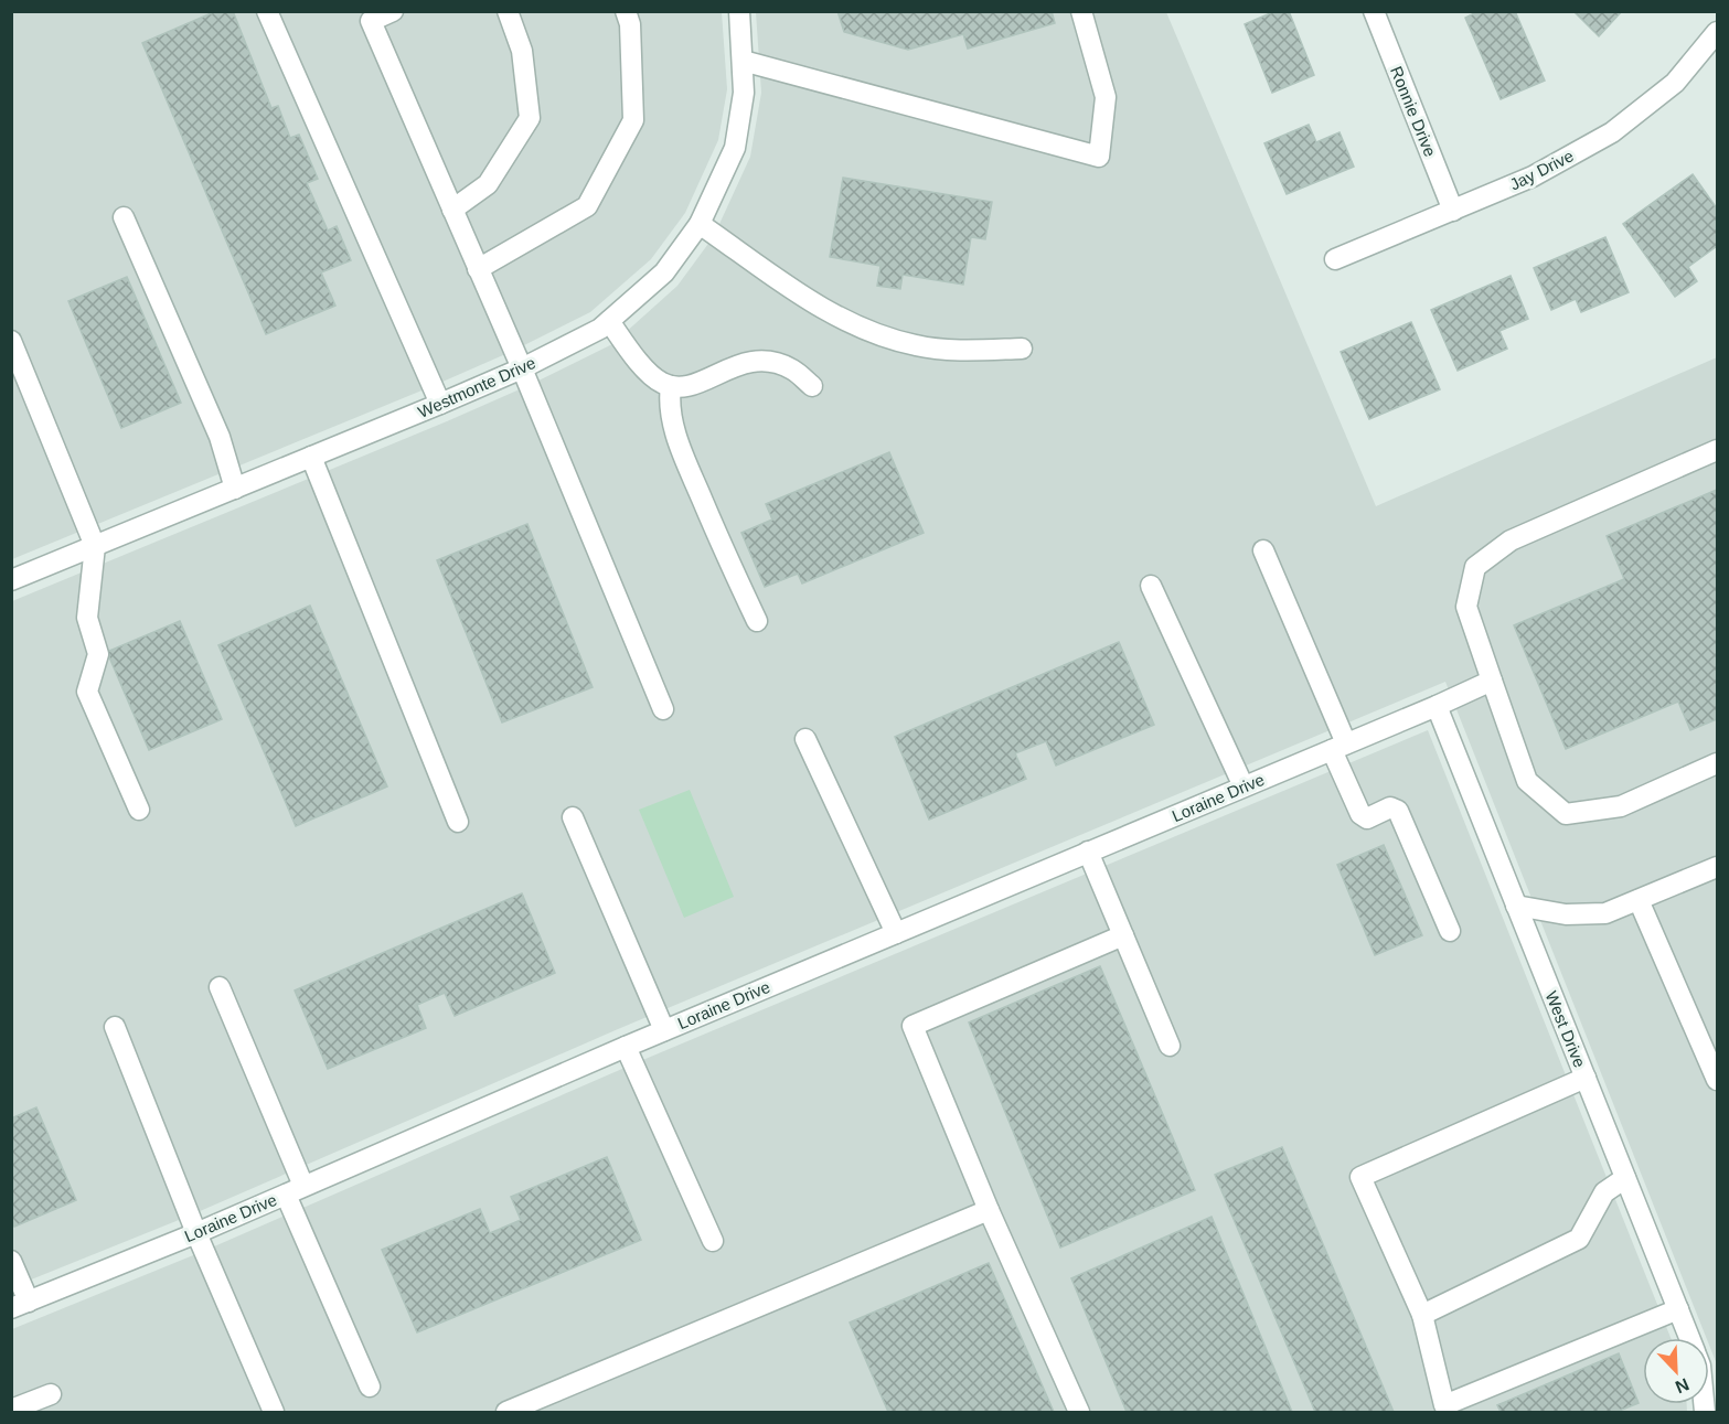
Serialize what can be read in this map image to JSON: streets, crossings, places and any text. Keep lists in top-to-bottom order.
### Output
{
  "streets": {
    "street": [
      "Ronnie Drive",
      "Jay Drive",
      "Westmonte Drive",
      "Loraine Drive",
      "West Drive"
    ]
  },
  "crossings": [
    ["Ronnie Drive", "Jay Drive"],
    ["Loraine Drive", "West Drive"]
  ],
  "north": "bottom right"
}
